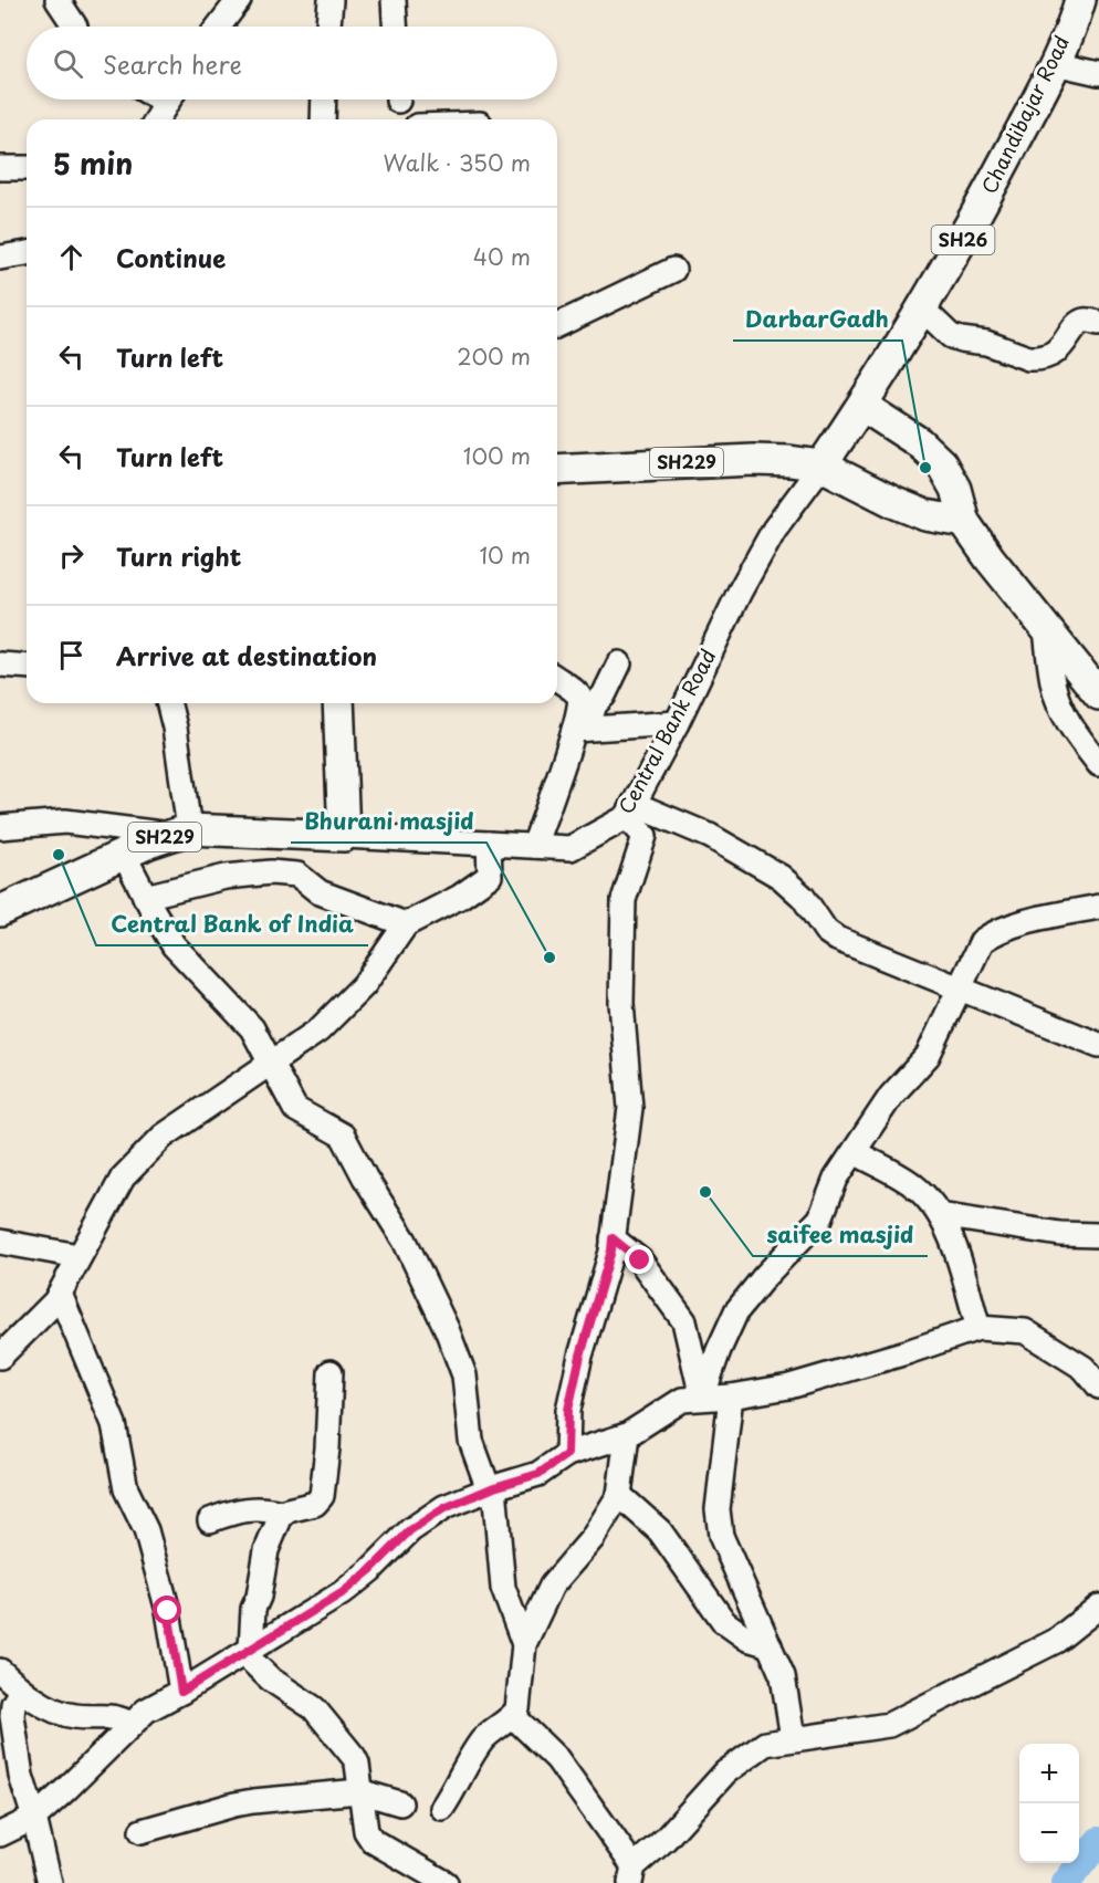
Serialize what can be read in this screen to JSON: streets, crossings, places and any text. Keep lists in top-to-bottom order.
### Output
{
  "streets": {
    "main road": [
      "Chandibajar Road",
      "SH26",
      "SH229",
      "Central Bank Road"
    ]
  },
  "crossings": [
    ["Chandibajar Road", "SH229"],
    ["Chandibajar Road", "Central Bank Road"],
    ["SH229", "Central Bank Road"]
  ],
  "places": [
    "DarbarGadh",
    "Central Bank of India",
    "Bhurani masjid",
    "saifee masjid"
  ],
  "page": {
    "search": "Search here",
    "heading": ["5 min", "Walk · 350 m"],
    "list": [
      ["Continue", "40 m"],
      ["Turn left", "200 m"],
      ["Turn left", "100 m"],
      ["Turn right", "10 m"],
      "Arrive at destination"
    ],
    "map_buttons": ["+", "−"]
  }
}
